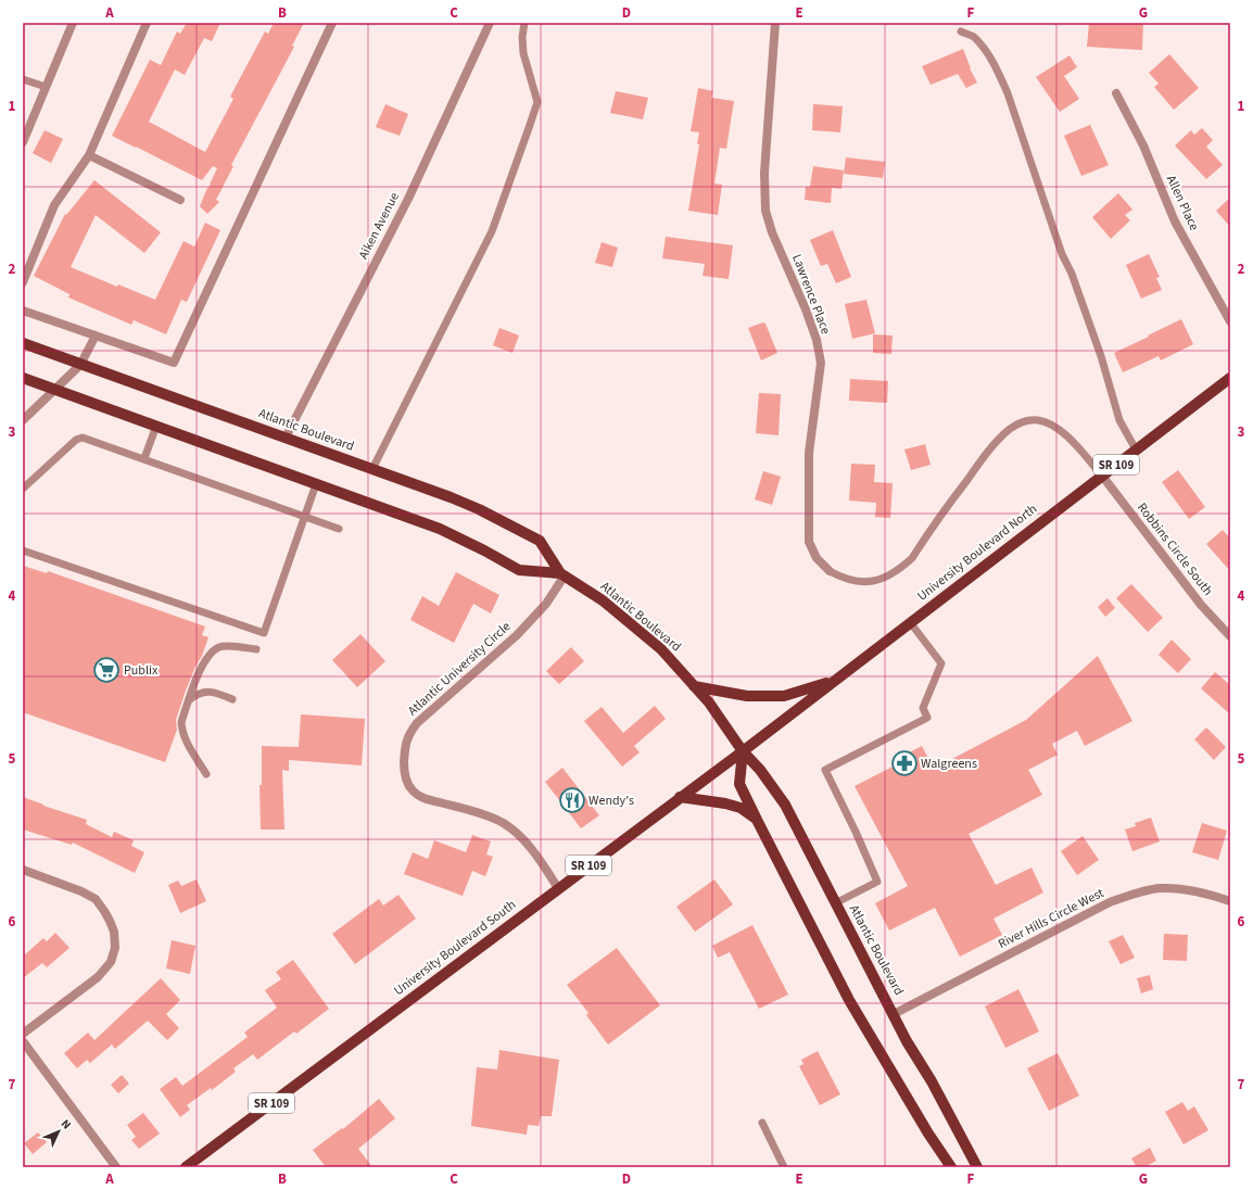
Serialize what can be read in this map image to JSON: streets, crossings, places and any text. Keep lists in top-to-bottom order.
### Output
{
  "streets": {
    "main road": [
      "Atlantic Boulevard",
      "SR 109",
      "University Boulevard North",
      "University Boulevard South"
    ],
    "street": [
      "Allen Place",
      "Aiken Avenue",
      "Lawrence Place",
      "Robbins Circle South",
      "Atlantic University Circle",
      "River Hills Circle West"
    ]
  },
  "crossings": [
    ["Aiken Avenue", "Atlantic Boulevard"],
    ["Atlantic Boulevard", "University Boulevard North"],
    ["Atlantic Boulevard", "Atlantic University Circle"],
    ["Atlantic Boulevard", "River Hills Circle West"],
    ["Atlantic Boulevard", "University Boulevard South"],
    ["Robbins Circle South", "University Boulevard North"],
    ["University Boulevard North", "University Boulevard South"],
    ["Atlantic University Circle", "University Boulevard South"]
  ],
  "places": {
    "supermarket": ["Publix"],
    "pharmacy": ["Walgreens"],
    "restaurant": ["Wendy's"]
  },
  "north": "top right",
  "grid": {
    "columns": [
      "A",
      "B",
      "C",
      "D",
      "E",
      "F",
      "G"
    ],
    "rows": [
      "1",
      "2",
      "3",
      "4",
      "5",
      "6",
      "7"
    ]
  }
}
